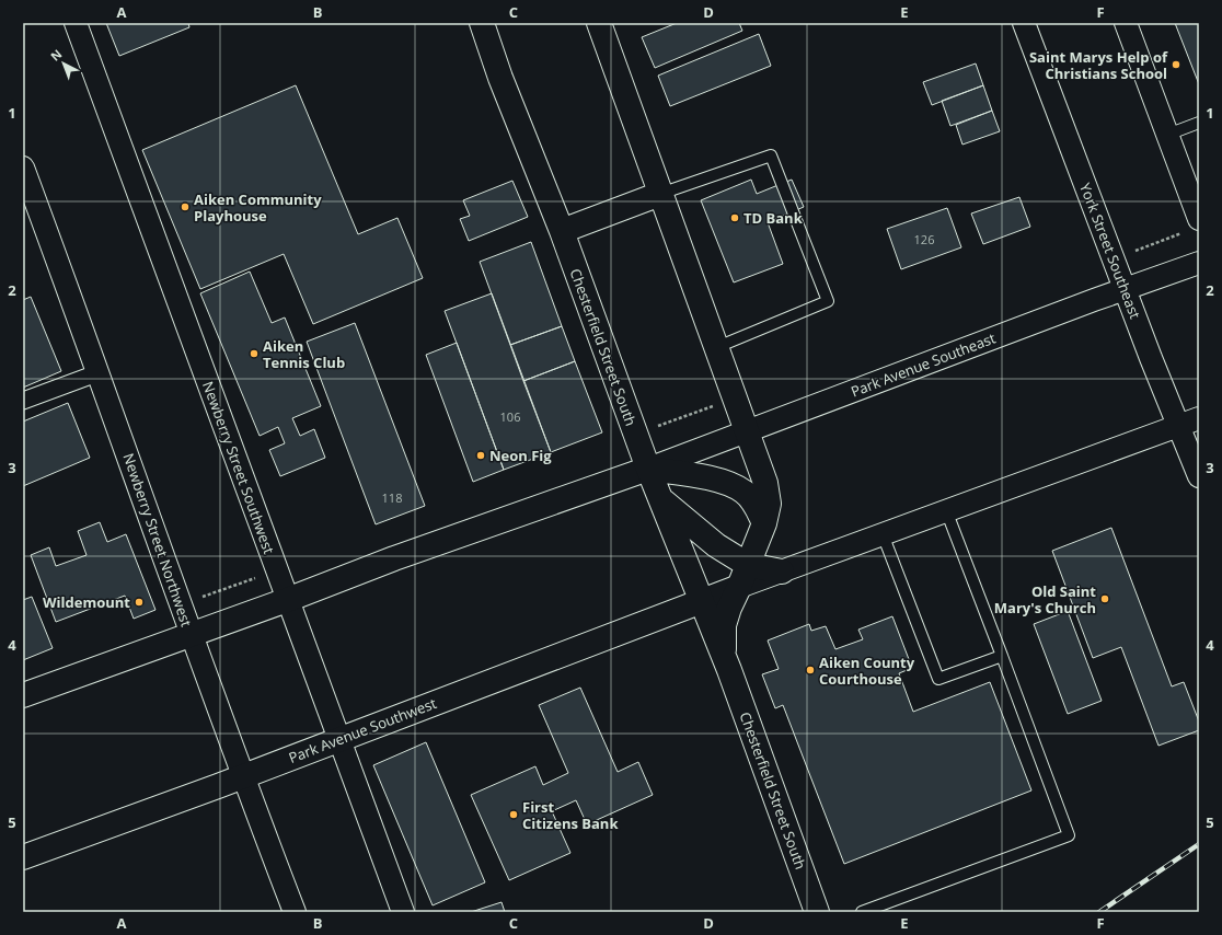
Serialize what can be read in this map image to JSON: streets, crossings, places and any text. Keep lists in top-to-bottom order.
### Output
{
  "streets": {
    "main road": ["Chesterfield Street South", "Park Avenue Southwest"],
    "street": [
      "York Street Southeast",
      "Park Avenue Southeast",
      "Newberry Street Southwest",
      "Newberry Street Northwest"
    ]
  },
  "crossings": [
    ["York Street Southeast", "Park Avenue Southeast"],
    ["Chesterfield Street South", "Park Avenue Southeast"],
    ["Chesterfield Street South", "Park Avenue Southwest"],
    ["Newberry Street Southwest", "Park Avenue Southwest"],
    ["Newberry Street Northwest", "Park Avenue Southwest"]
  ],
  "places": [
    "Saint Marys Help of Christians School",
    "Aiken Community Playhouse",
    "TD Bank",
    "Aiken Tennis Club",
    "Neon Fig",
    "Old Saint Mary's Church",
    "Wildemount",
    "Aiken County Courthouse",
    "First Citizens Bank"
  ],
  "house_numbers": ["126", "106", "118"],
  "north": "top left",
  "grid": {
    "columns": [
      "A",
      "B",
      "C",
      "D",
      "E",
      "F"
    ],
    "rows": [
      "1",
      "2",
      "3",
      "4",
      "5"
    ]
  }
}
